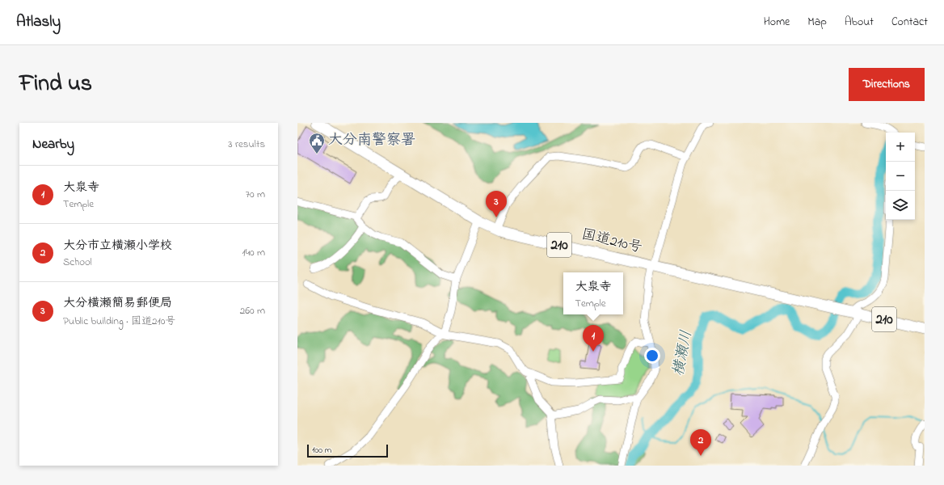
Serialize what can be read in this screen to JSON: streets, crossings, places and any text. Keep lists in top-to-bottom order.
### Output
{
  "streets": {
    "highway": ["国道210号", "210"]
  },
  "water": ["横瀬川"],
  "places": {
    "public building": ["大分南警察署"]
  },
  "scale_bar": "100 m",
  "page": {
    "header": "Atlasly",
    "nav": [
      "Home",
      "Map",
      "About",
      "Contact"
    ],
    "title": "Find us",
    "buttons": "Directions",
    "heading": ["Nearby", "3 results"],
    "map_buttons": ["+", "−"],
    "list": [
      {
        "mark": "1",
        "name": "大泉寺",
        "note": "Temple",
        "value": "70 m"
      },
      {
        "mark": "2",
        "name": "大分市立横瀬小学校",
        "note": "School",
        "value": "140 m"
      },
      {
        "mark": "3",
        "name": "大分横瀬簡易郵便局",
        "note": "Public building · 国道210号",
        "value": "260 m"
      }
    ],
    "pins": ["3", "1", "2"],
    "popup": ["大泉寺", "Temple"],
    "scale": "100 m"
  }
}
